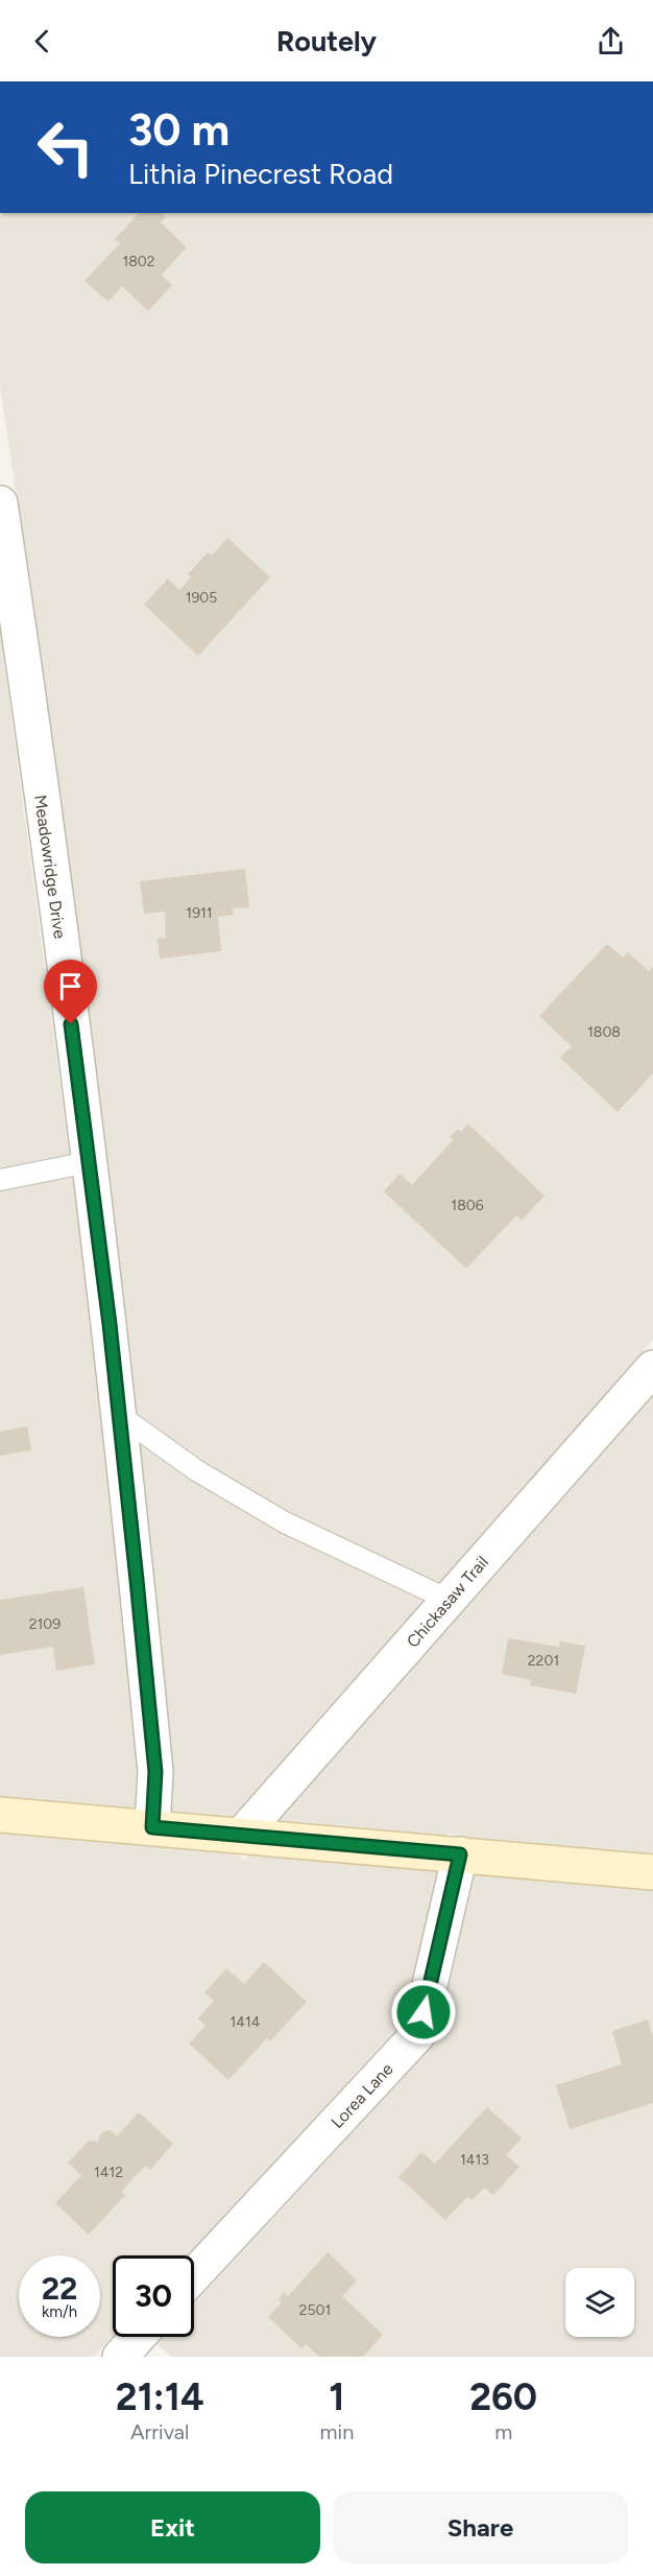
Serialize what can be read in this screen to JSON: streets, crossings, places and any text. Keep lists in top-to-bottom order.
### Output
{
  "streets": {
    "street": ["Meadowridge Drive", "Chickasaw Trail", "Lorea Lane"]
  },
  "house_numbers": [
    "1802",
    "1905",
    "1911",
    "1808",
    "1806",
    "2109",
    "2201",
    "1414",
    "1413",
    "1412",
    "2501"
  ],
  "page": {
    "header": "Routely",
    "turn": ["30 m", "Lithia Pinecrest Road"],
    "speed": "22 km/h",
    "limit": "30",
    "eta": [
      "21:14",
      "Arrival",
      "1",
      "min",
      "260",
      "m"
    ],
    "buttons": ["Exit", "Share"]
  }
}
